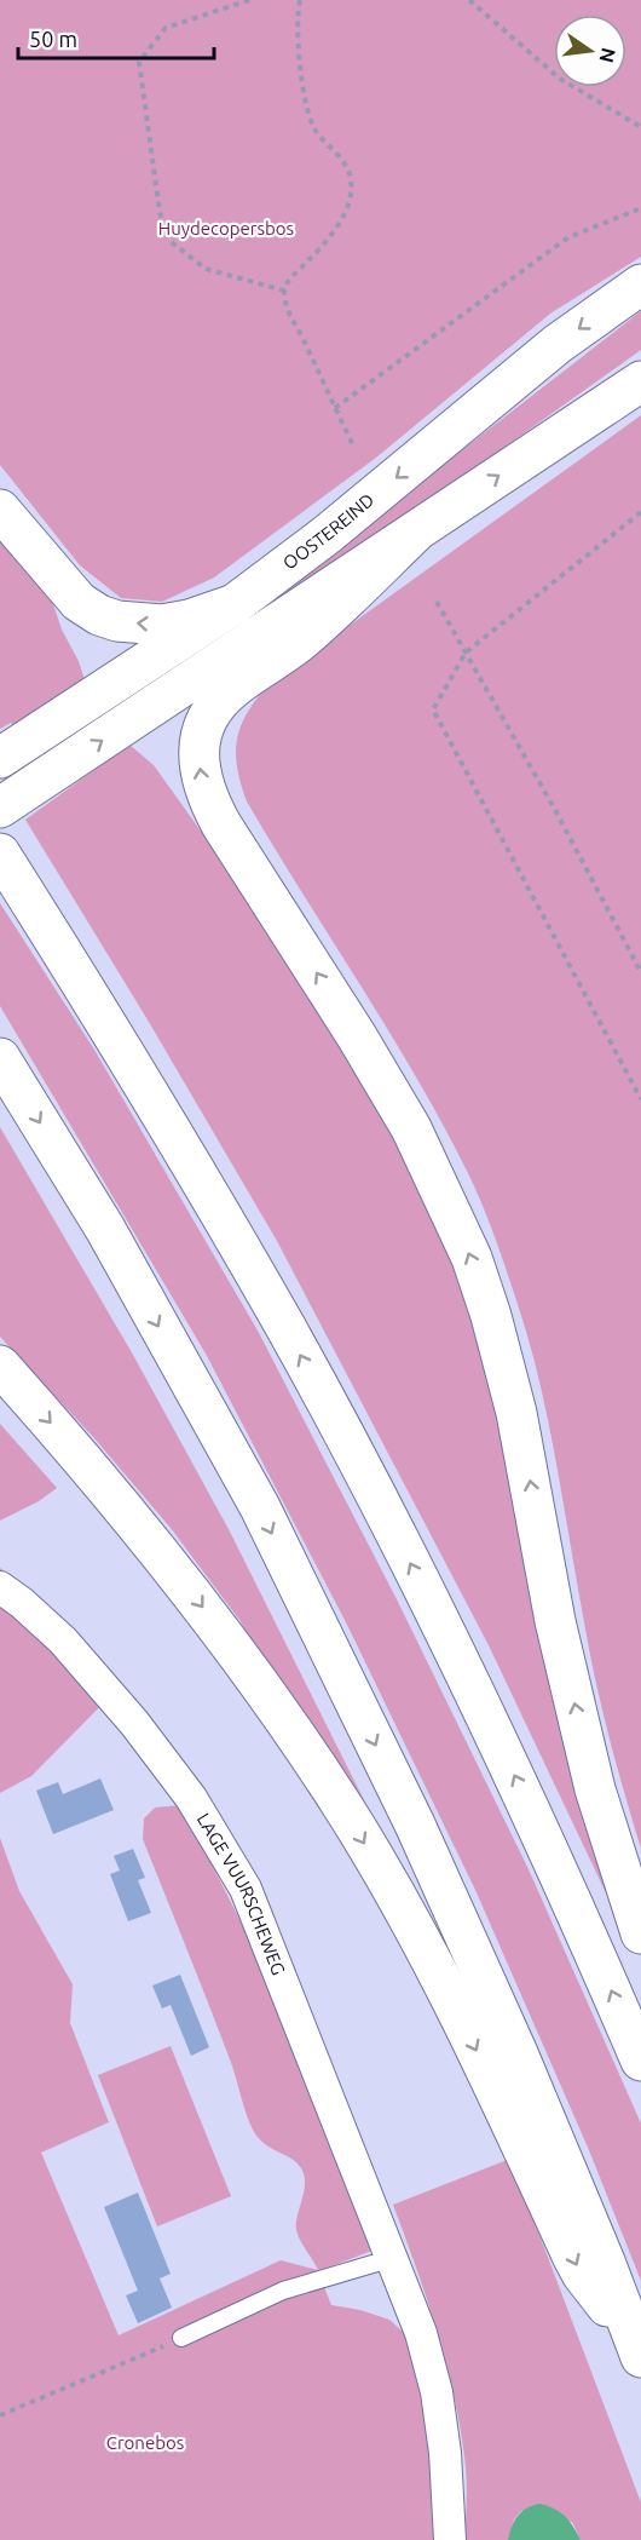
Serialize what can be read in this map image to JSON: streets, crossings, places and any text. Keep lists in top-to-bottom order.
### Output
{
  "streets": {
    "main road": ["OOSTEREIND"],
    "street": ["LAGE VUURSCHEWEG"]
  },
  "parks": ["Huydecopersbos", "Cronebos"],
  "scale_bar": "50 m",
  "north": "right"
}
